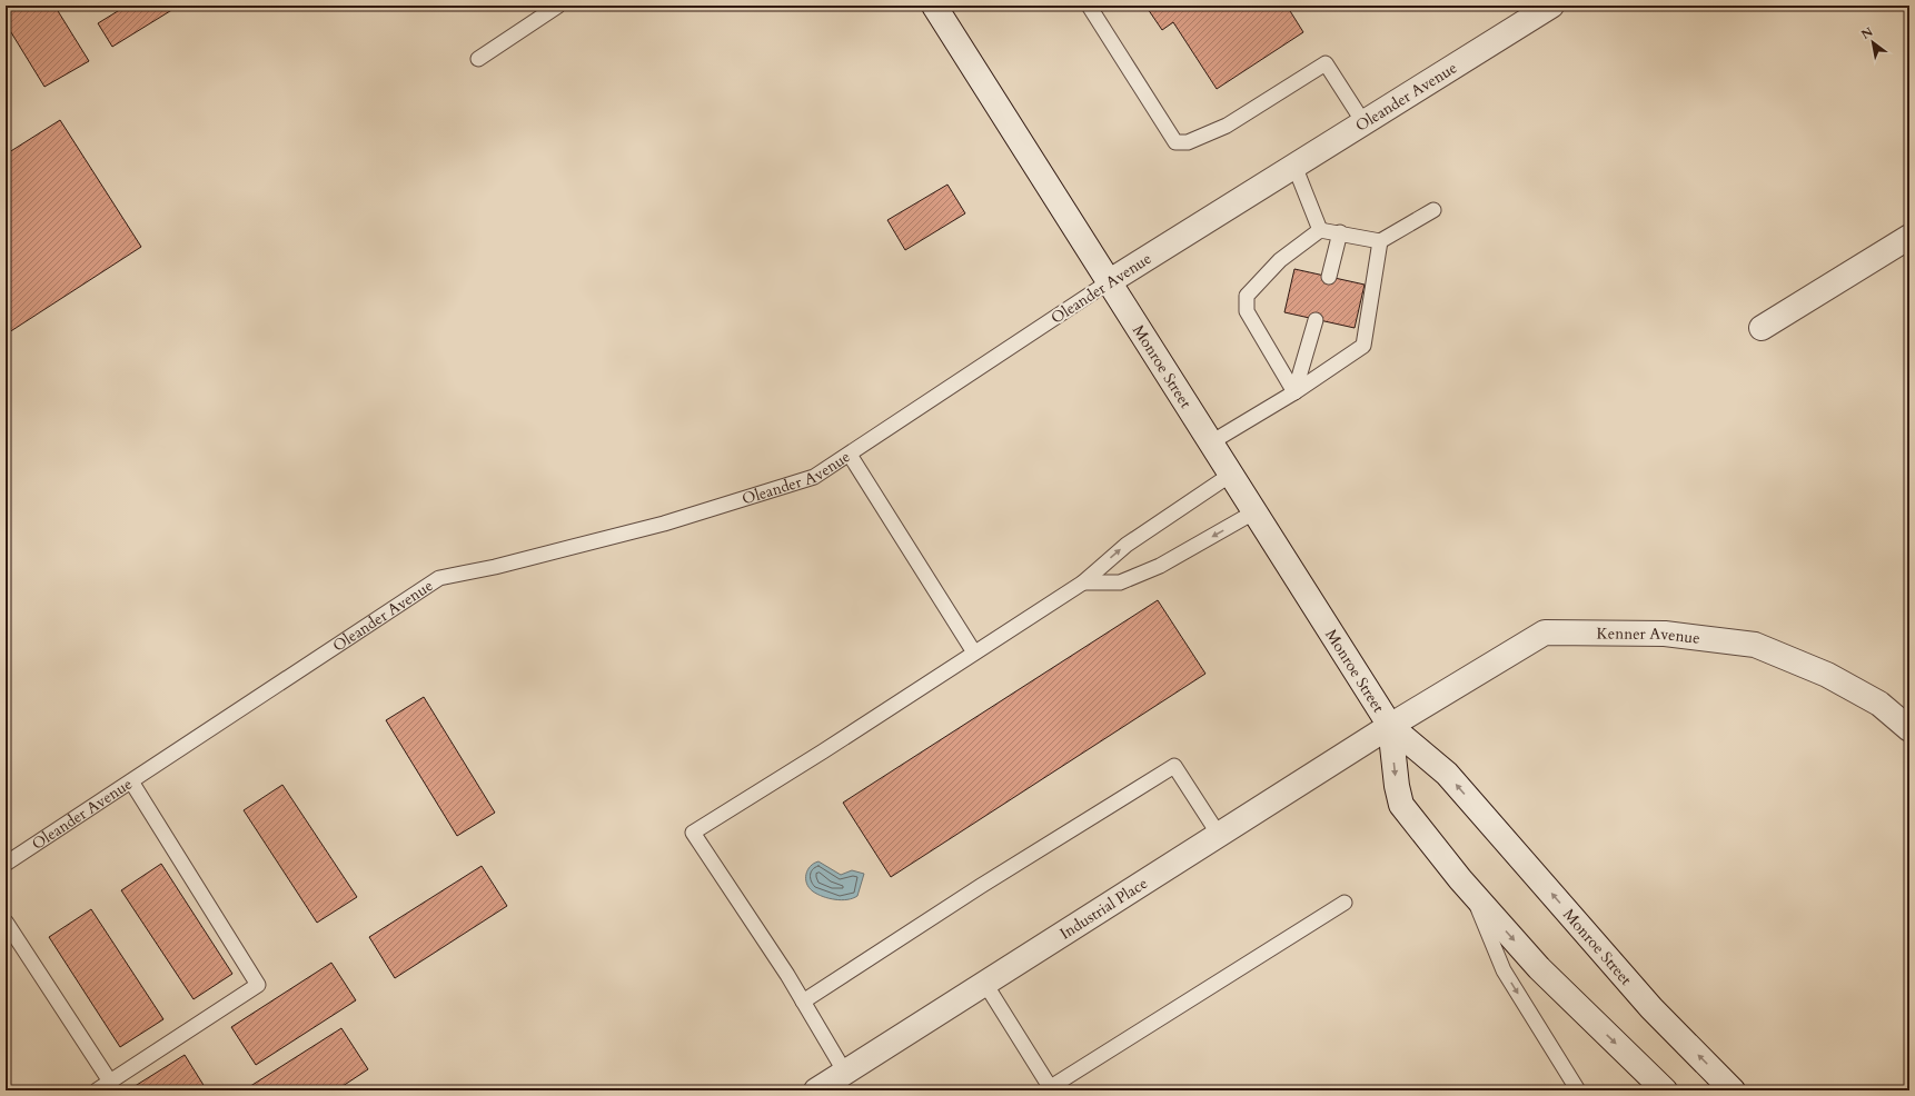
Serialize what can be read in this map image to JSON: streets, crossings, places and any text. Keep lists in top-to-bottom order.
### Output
{
  "streets": {
    "street": [
      "Oleander Avenue",
      "Monroe Street",
      "Kenner Avenue",
      "Industrial Place"
    ]
  },
  "crossings": [
    ["Oleander Avenue", "Monroe Street"],
    ["Monroe Street", "Kenner Avenue"],
    ["Monroe Street", "Industrial Place"],
    ["Kenner Avenue", "Industrial Place"]
  ],
  "north": "top left"
}
